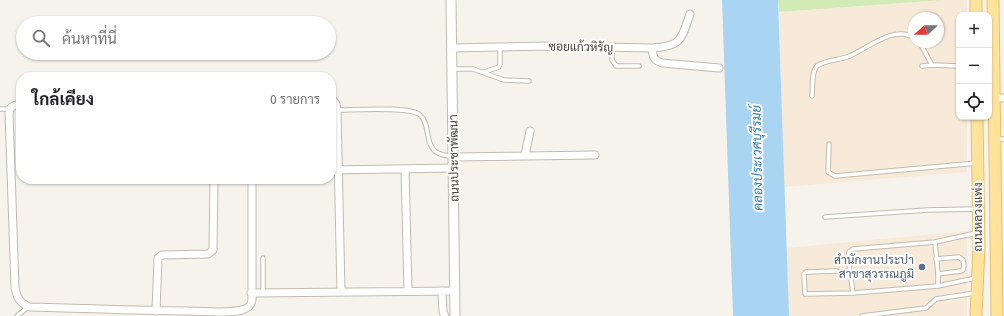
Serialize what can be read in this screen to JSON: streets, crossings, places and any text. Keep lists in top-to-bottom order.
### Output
{
  "streets": {
    "main road": ["ถนนหลวงแพ่ง"],
    "street": ["ซอยแก้วหิรัญ", "ถนนประชาพัฒนา"]
  },
  "crossings": [
    ["ซอยแก้วหิรัญ", "ถนนประชาพัฒนา"]
  ],
  "water": ["คลองประเวศบุรีรมย์"],
  "places": ["สำนักงานประปา สาขาสุวรรณภูมิ"],
  "north": "left",
  "page": {
    "map_buttons": ["+", "−"],
    "search": "ค้นหาที่นี่",
    "heading": ["ใกล้เคียง", "0 รายการ"]
  }
}
